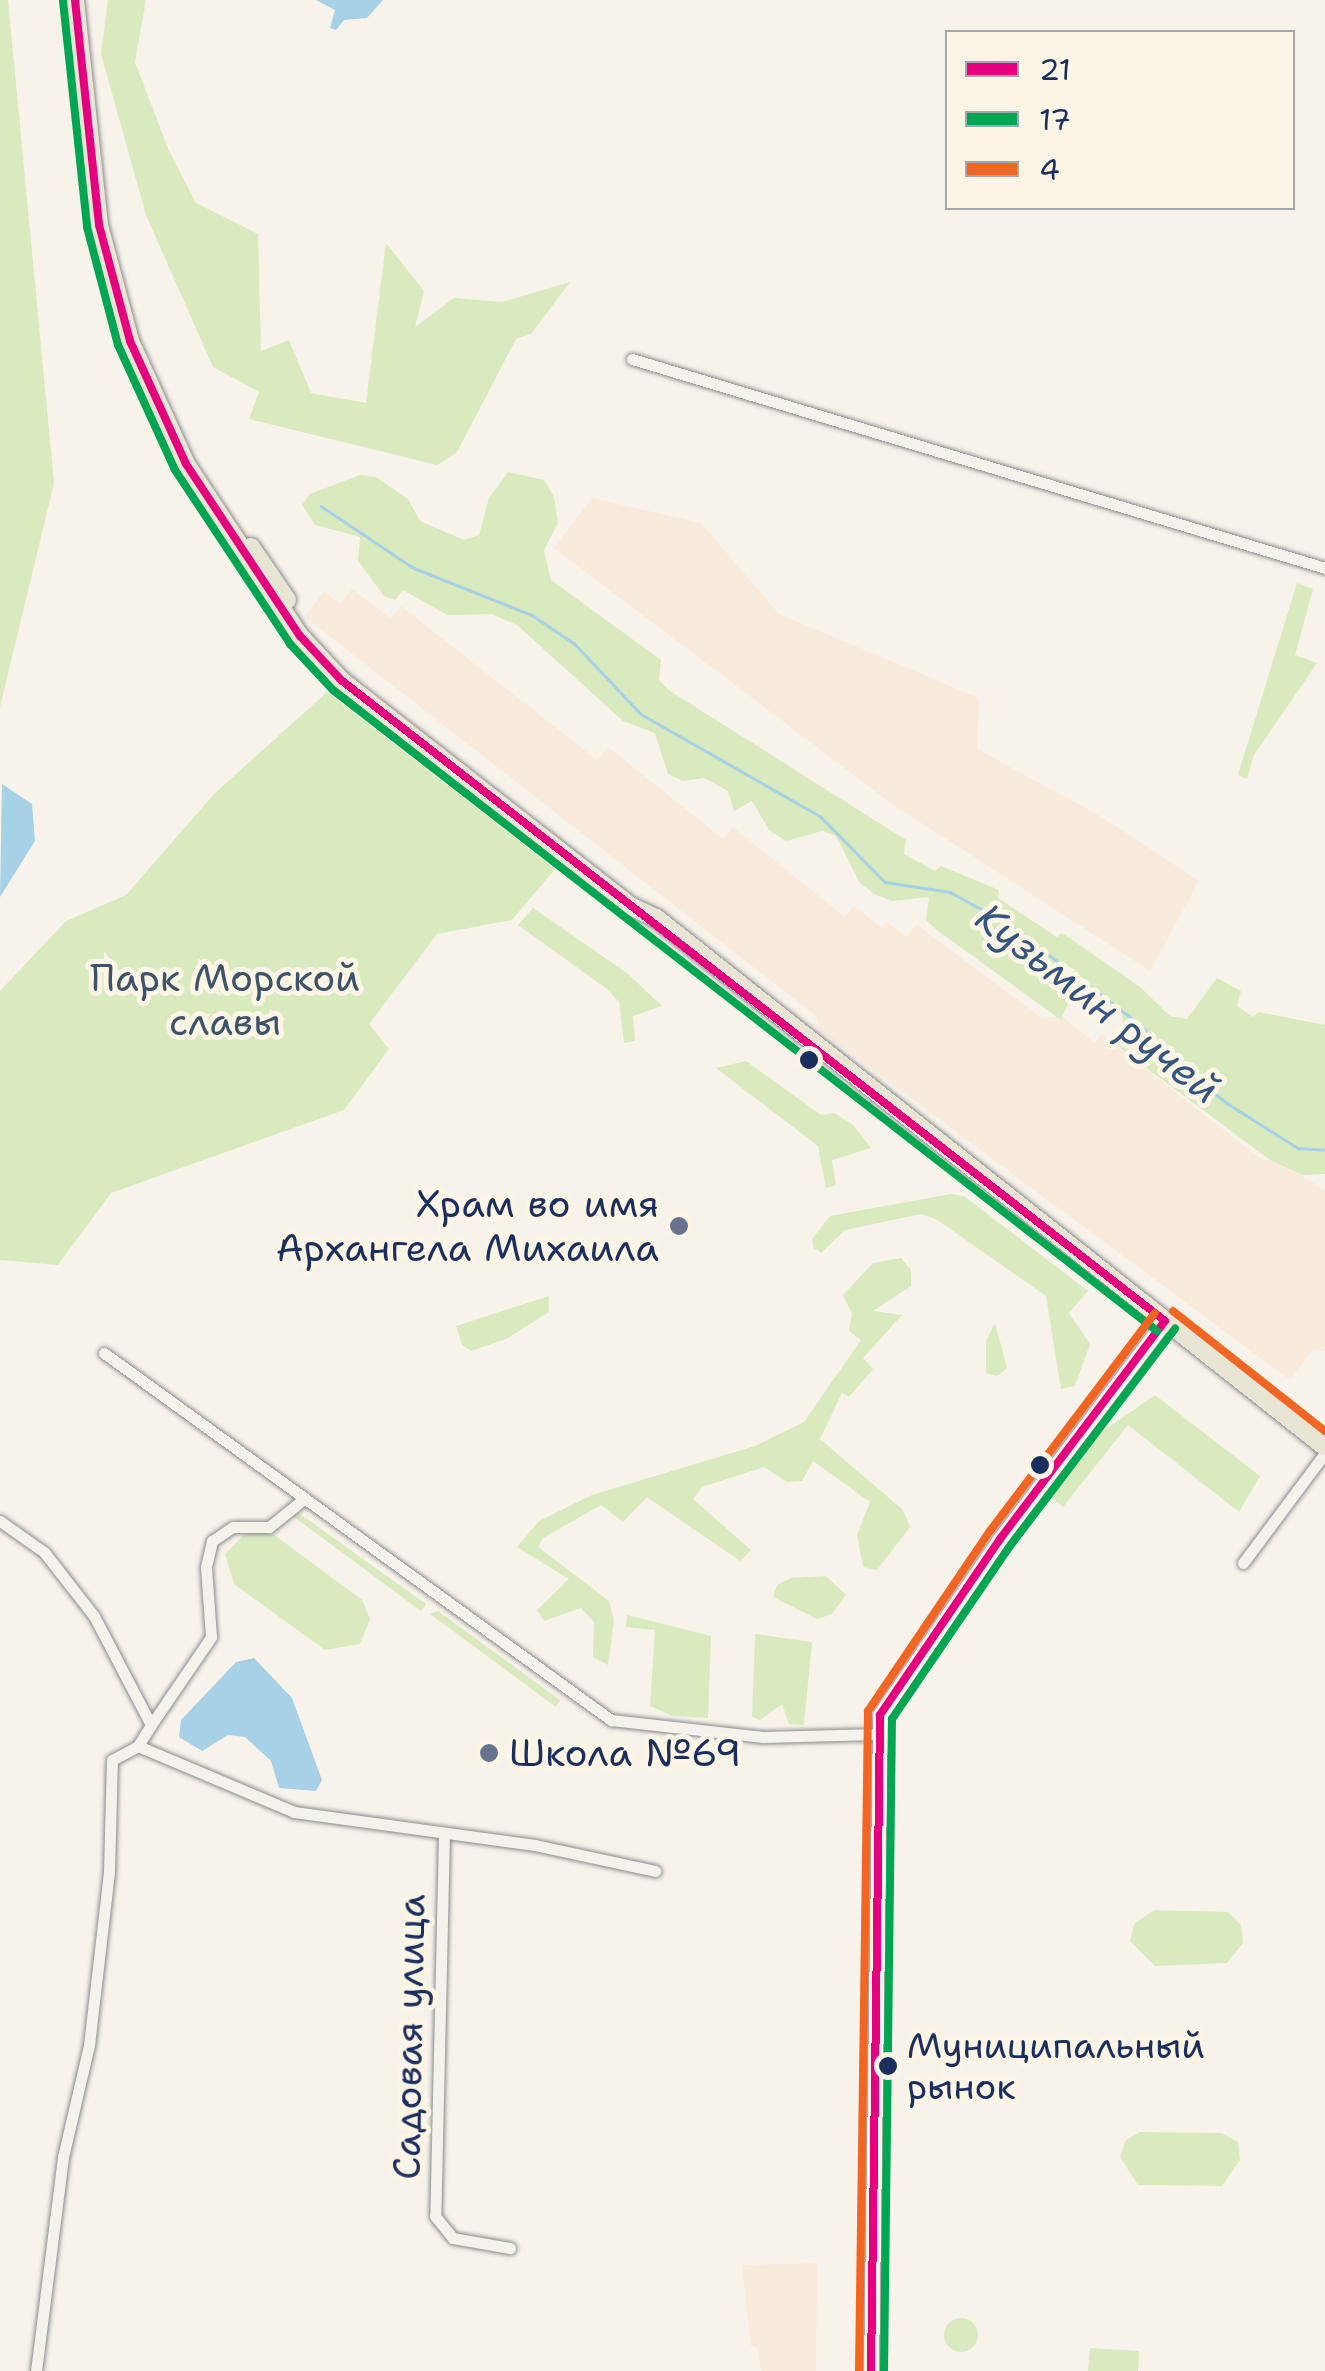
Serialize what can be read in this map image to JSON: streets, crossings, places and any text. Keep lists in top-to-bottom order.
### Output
{
  "streets": {
    "street": ["Садовая улица"]
  },
  "water": ["Кузьмин ручей"],
  "parks": ["Парк Морской славы"],
  "places": ["Храм во имя Архангела Михаила", "Школа №69", "Муниципальный рынок"],
  "lines": ["transit line 21", "transit line 17", "transit line 4"],
  "legend": ["21", "17", "4"]
}
